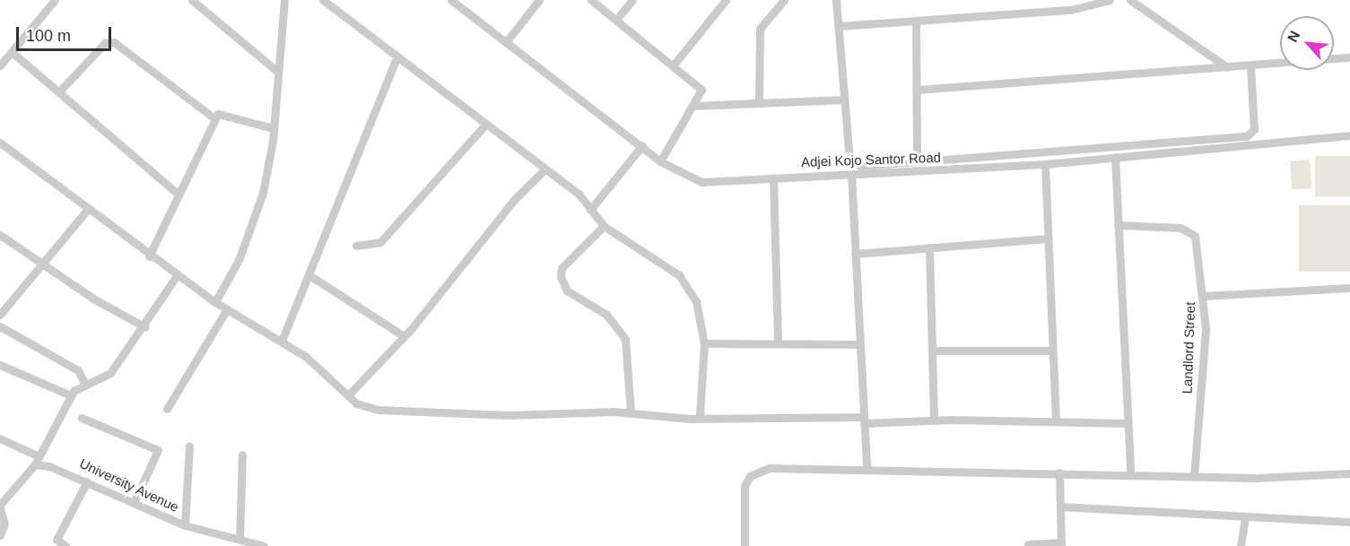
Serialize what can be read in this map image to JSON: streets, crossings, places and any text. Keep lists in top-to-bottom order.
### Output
{
  "streets": {
    "street": ["Adjei Kojo Santor Road", "Landlord Street", "University Avenue"]
  },
  "scale_bar": "100 m",
  "north": "top left"
}
